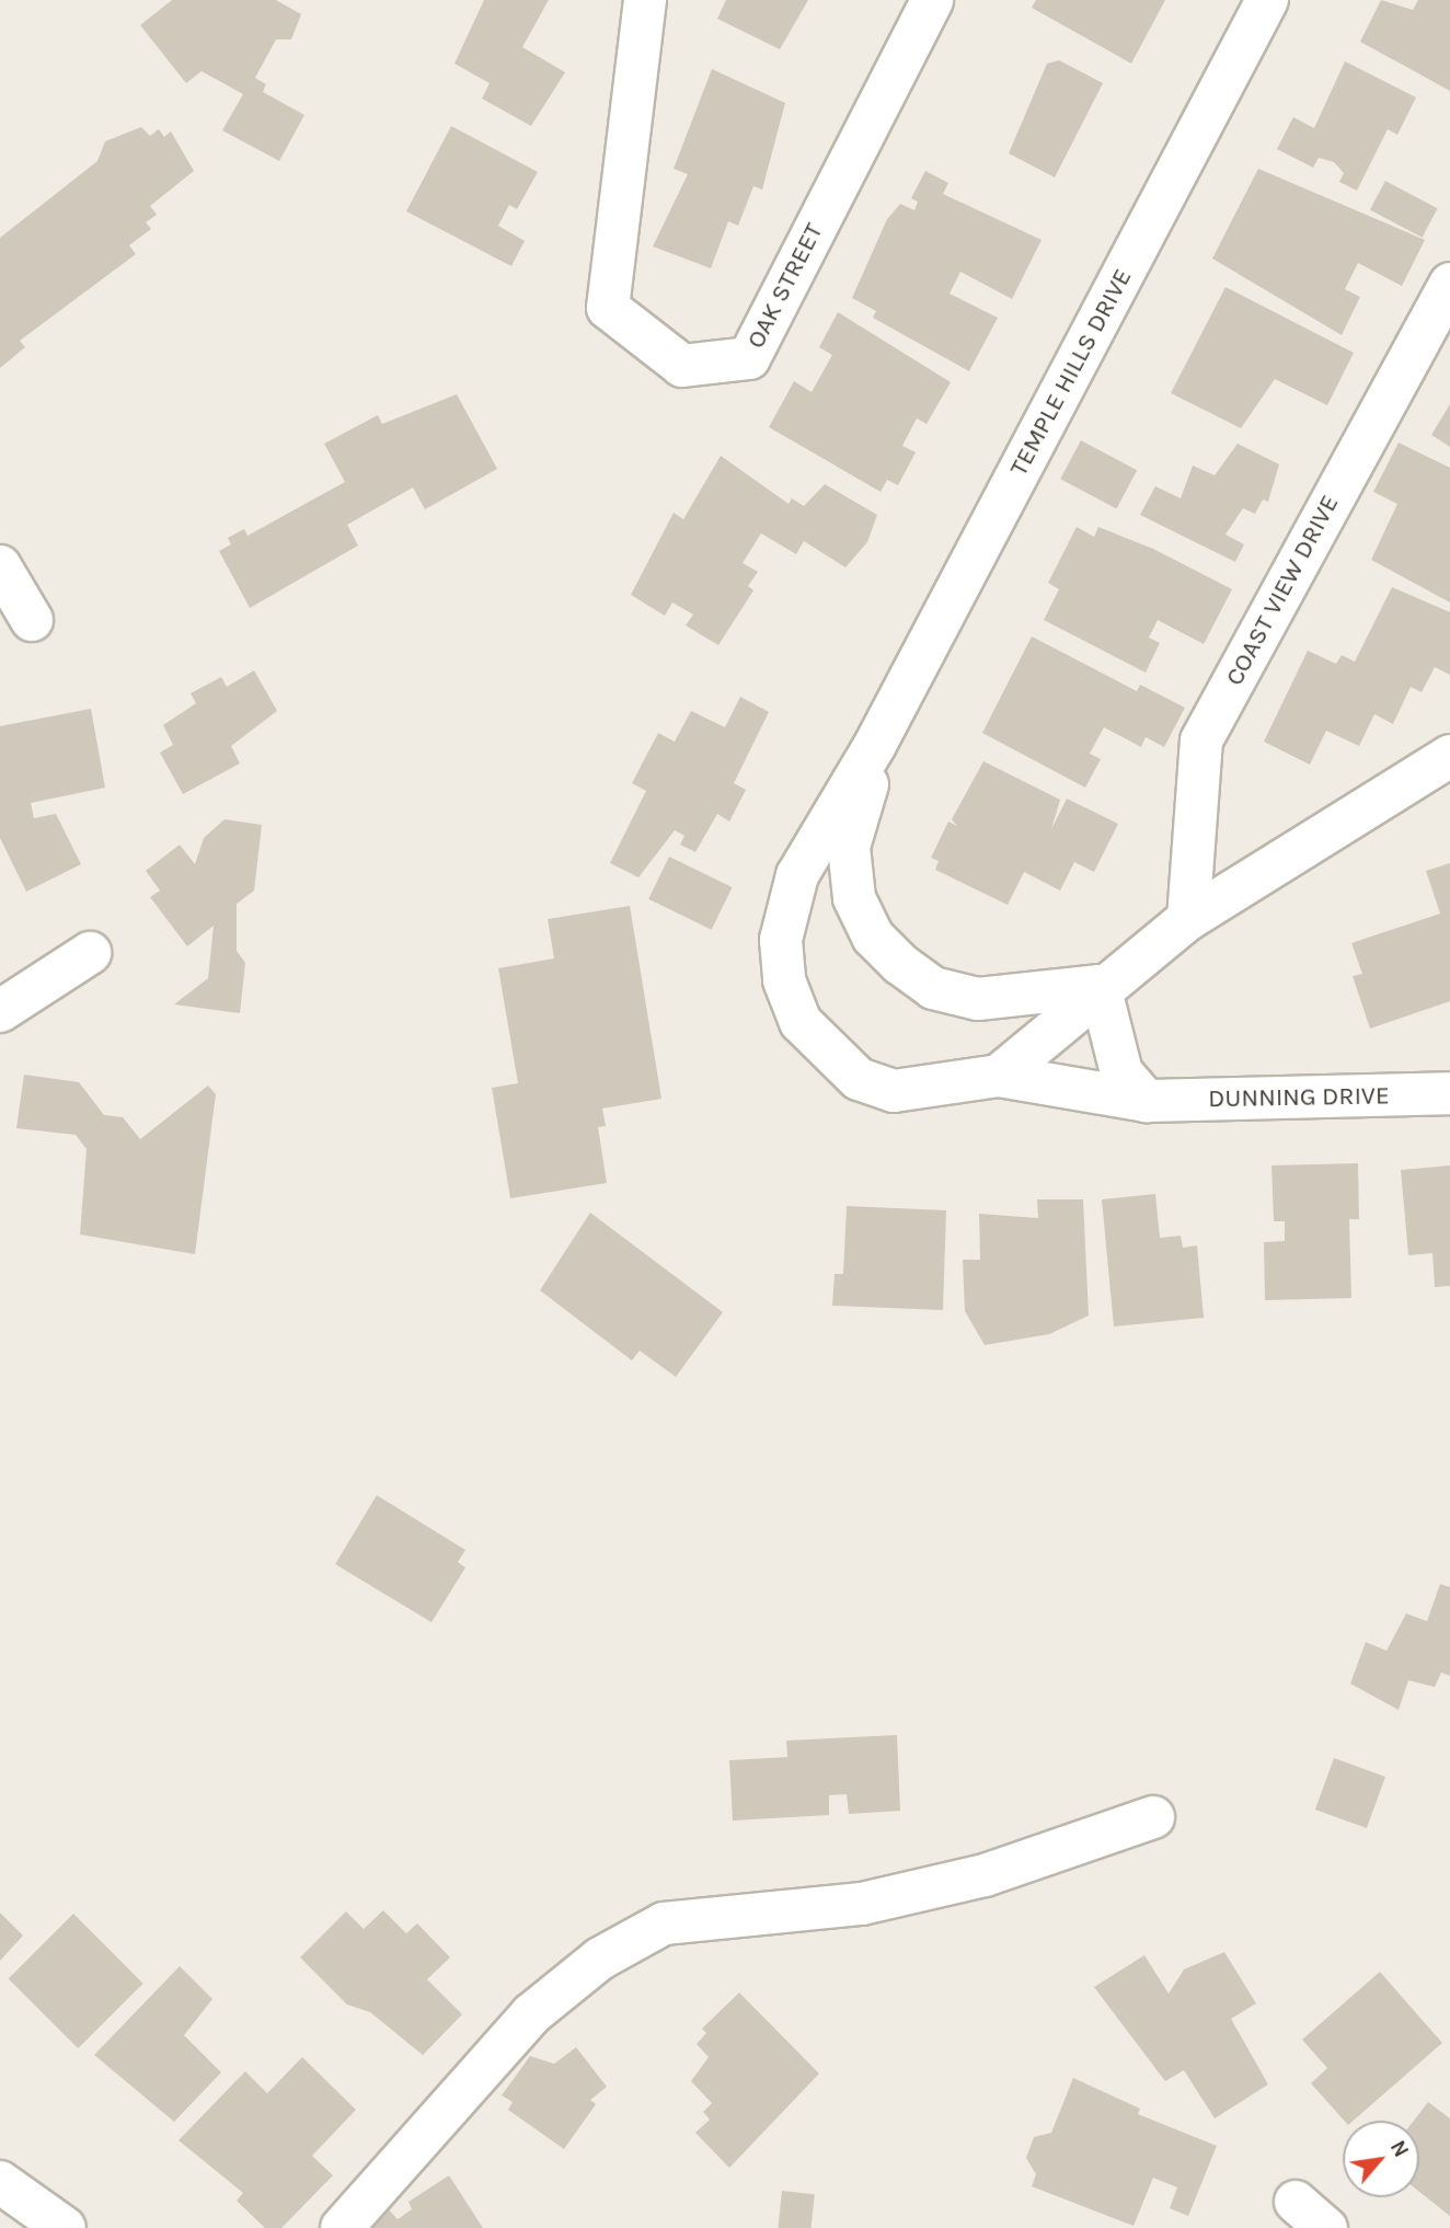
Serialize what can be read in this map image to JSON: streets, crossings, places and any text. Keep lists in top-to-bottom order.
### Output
{
  "streets": {
    "street": [
      "OAK STREET",
      "TEMPLE HILLS DRIVE",
      "COAST VIEW DRIVE",
      "DUNNING DRIVE"
    ]
  },
  "crossings": [
    ["TEMPLE HILLS DRIVE", "DUNNING DRIVE"]
  ],
  "north": "top right"
}
